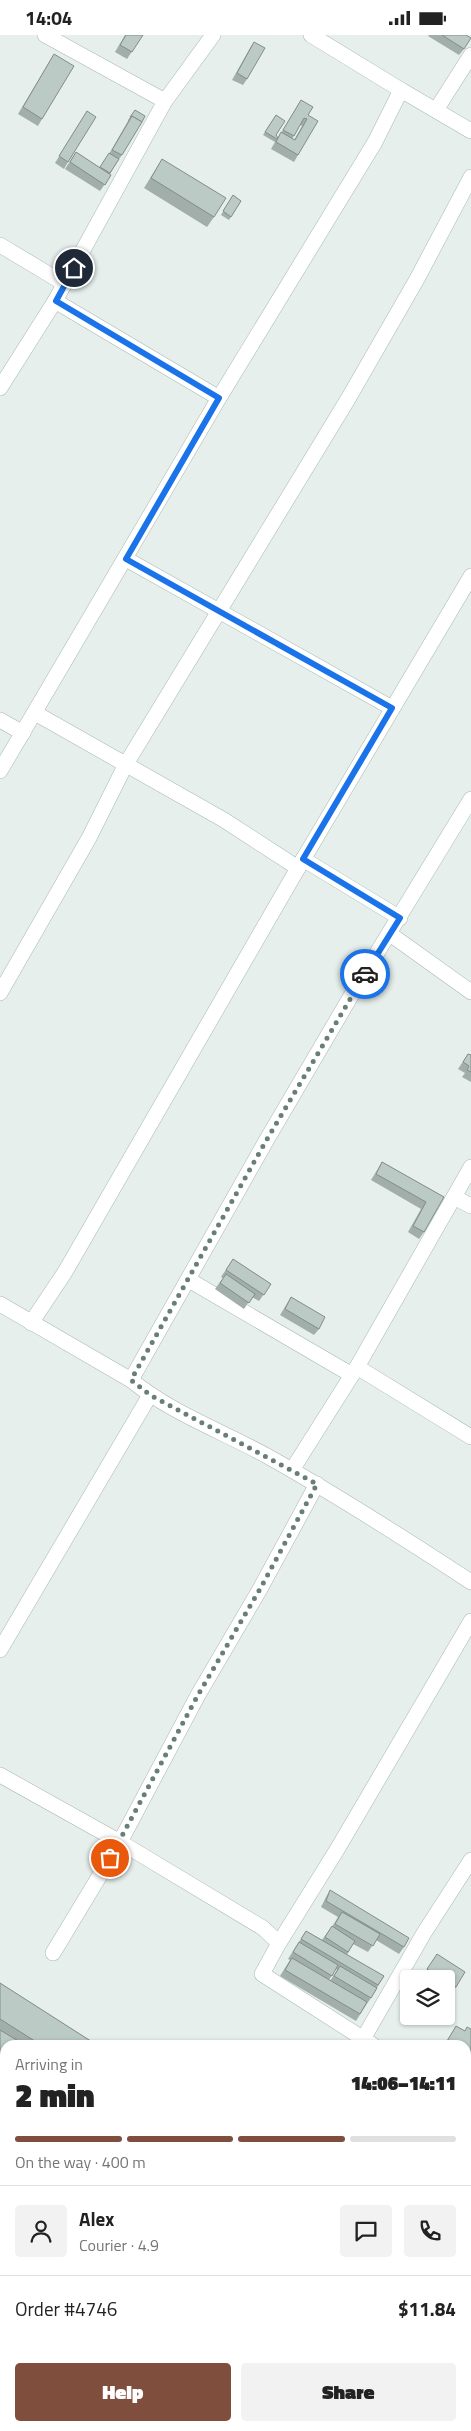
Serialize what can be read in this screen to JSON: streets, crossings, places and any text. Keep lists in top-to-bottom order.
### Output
{
  "page": {
    "status": "14:04",
    "heading": ["2 min", "Arriving in", "14:06–14:11"],
    "panel": [
      "Alex",
      "Courier · 4.9",
      "Order #4746",
      "$11.84"
    ],
    "bar": "On the way · 400 m",
    "buttons": ["Help", "Share"]
  }
}
